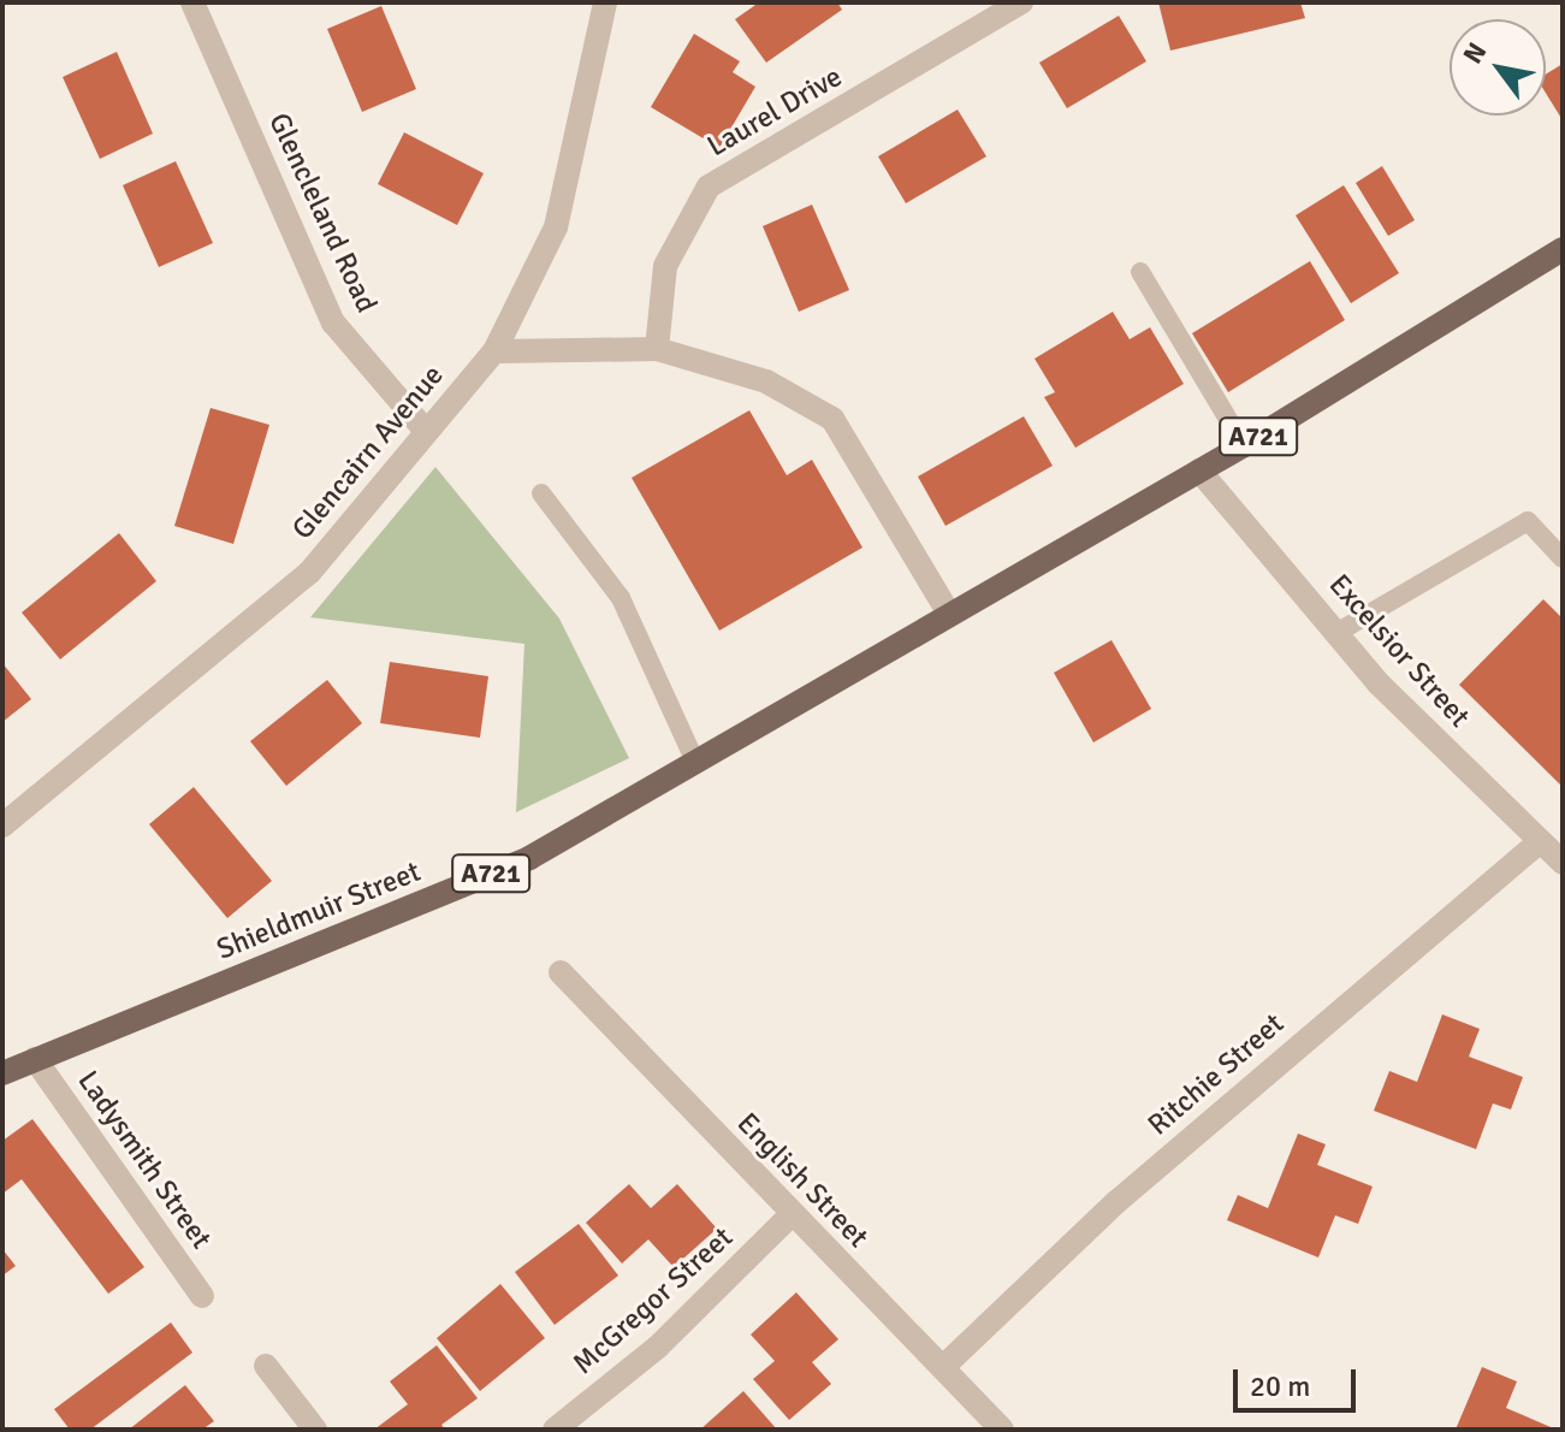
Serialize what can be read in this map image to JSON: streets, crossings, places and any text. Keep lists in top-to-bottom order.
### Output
{
  "streets": {
    "main road": ["A721", "Shieldmuir Street"],
    "street": [
      "Laurel Drive",
      "Glencleland Road",
      "Glencairn Avenue",
      "Excelsior Street",
      "Ritchie Street",
      "Ladysmith Street",
      "English Street",
      "McGregor Street"
    ]
  },
  "crossings": [
    ["Glencleland Road", "Glencairn Avenue"],
    ["A721", "Excelsior Street"],
    ["A721", "Shieldmuir Street"],
    ["Excelsior Street", "Ritchie Street"],
    ["Shieldmuir Street", "Ladysmith Street"],
    ["Ritchie Street", "English Street"],
    ["English Street", "McGregor Street"]
  ],
  "scale_bar": "20 m",
  "north": "top left"
}
